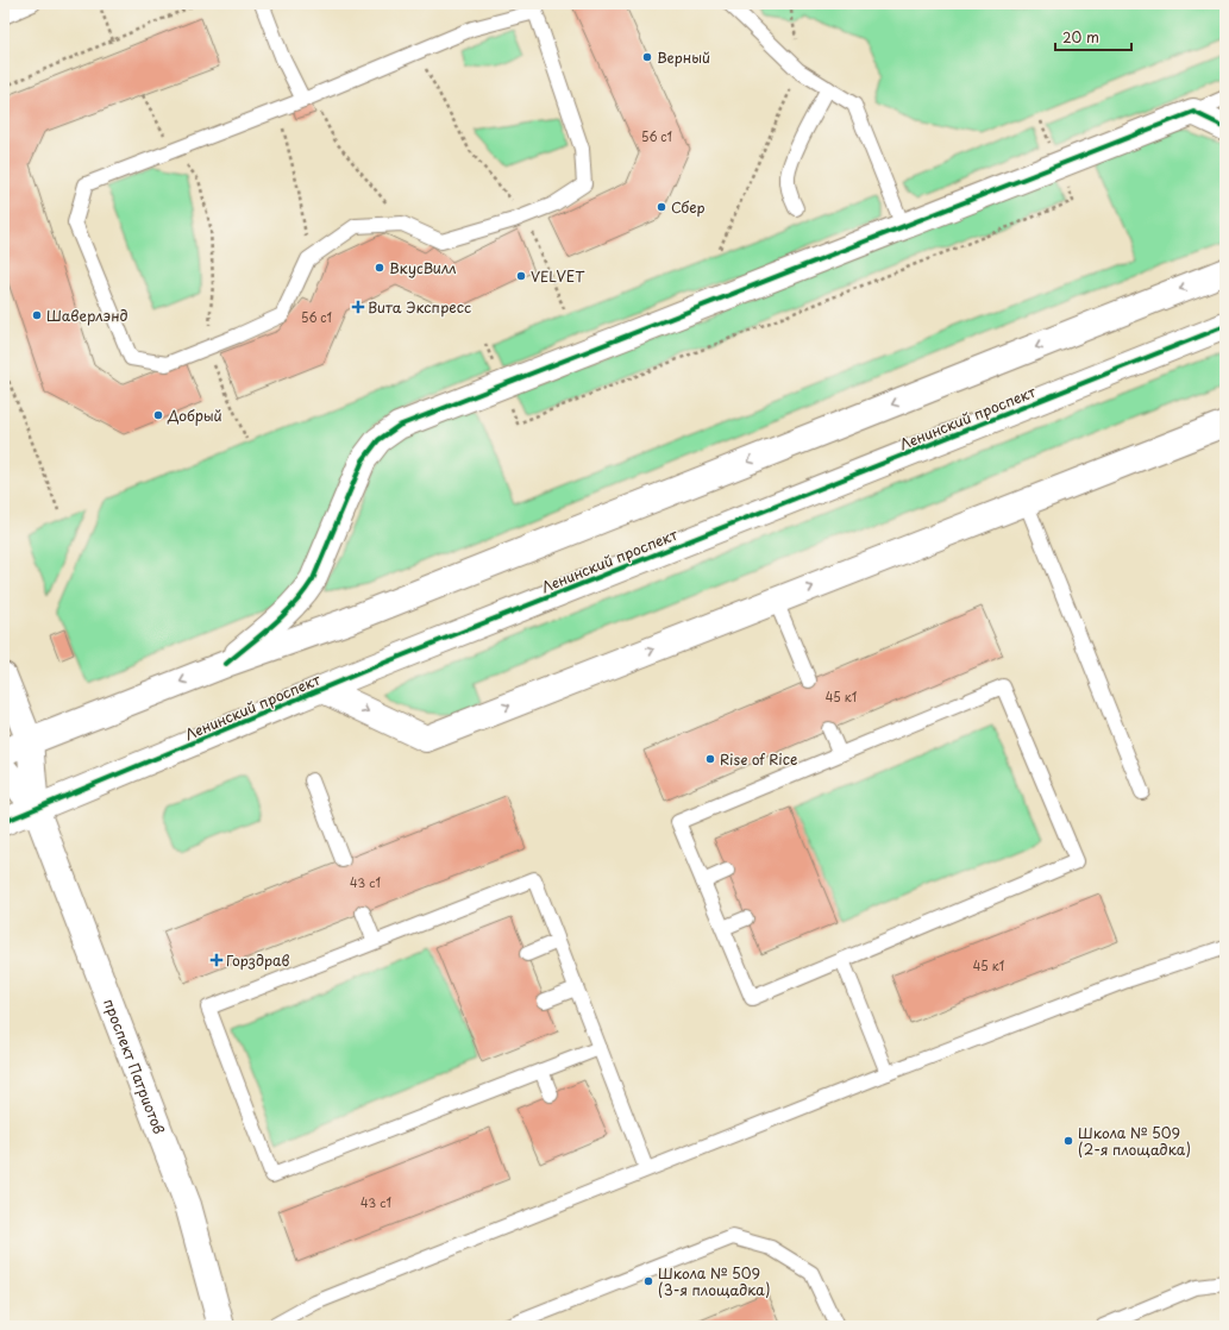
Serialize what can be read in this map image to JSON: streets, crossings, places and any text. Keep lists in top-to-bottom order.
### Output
{
  "streets": {
    "street": ["Ленинский проспект", "проспект Патриотов"]
  },
  "crossings": [
    ["Ленинский проспект", "проспект Патриотов"]
  ],
  "places": {
    "other": [
      "Верный",
      "Сбер",
      "ВкусВилл",
      "VELVET",
      "Шаверлэнд",
      "Добрый",
      "Rise of Rice",
      "Школа № 509 (2-я площадка)",
      "Школа № 509 (3-я площадка)"
    ],
    "health": ["Вита Экспресс", "Горздрав"]
  },
  "house_numbers": [
    "56 с1",
    "56 с1",
    "45 к1",
    "43 с1",
    "45 к1",
    "43 с1"
  ],
  "scale_bar": "20 m"
}
